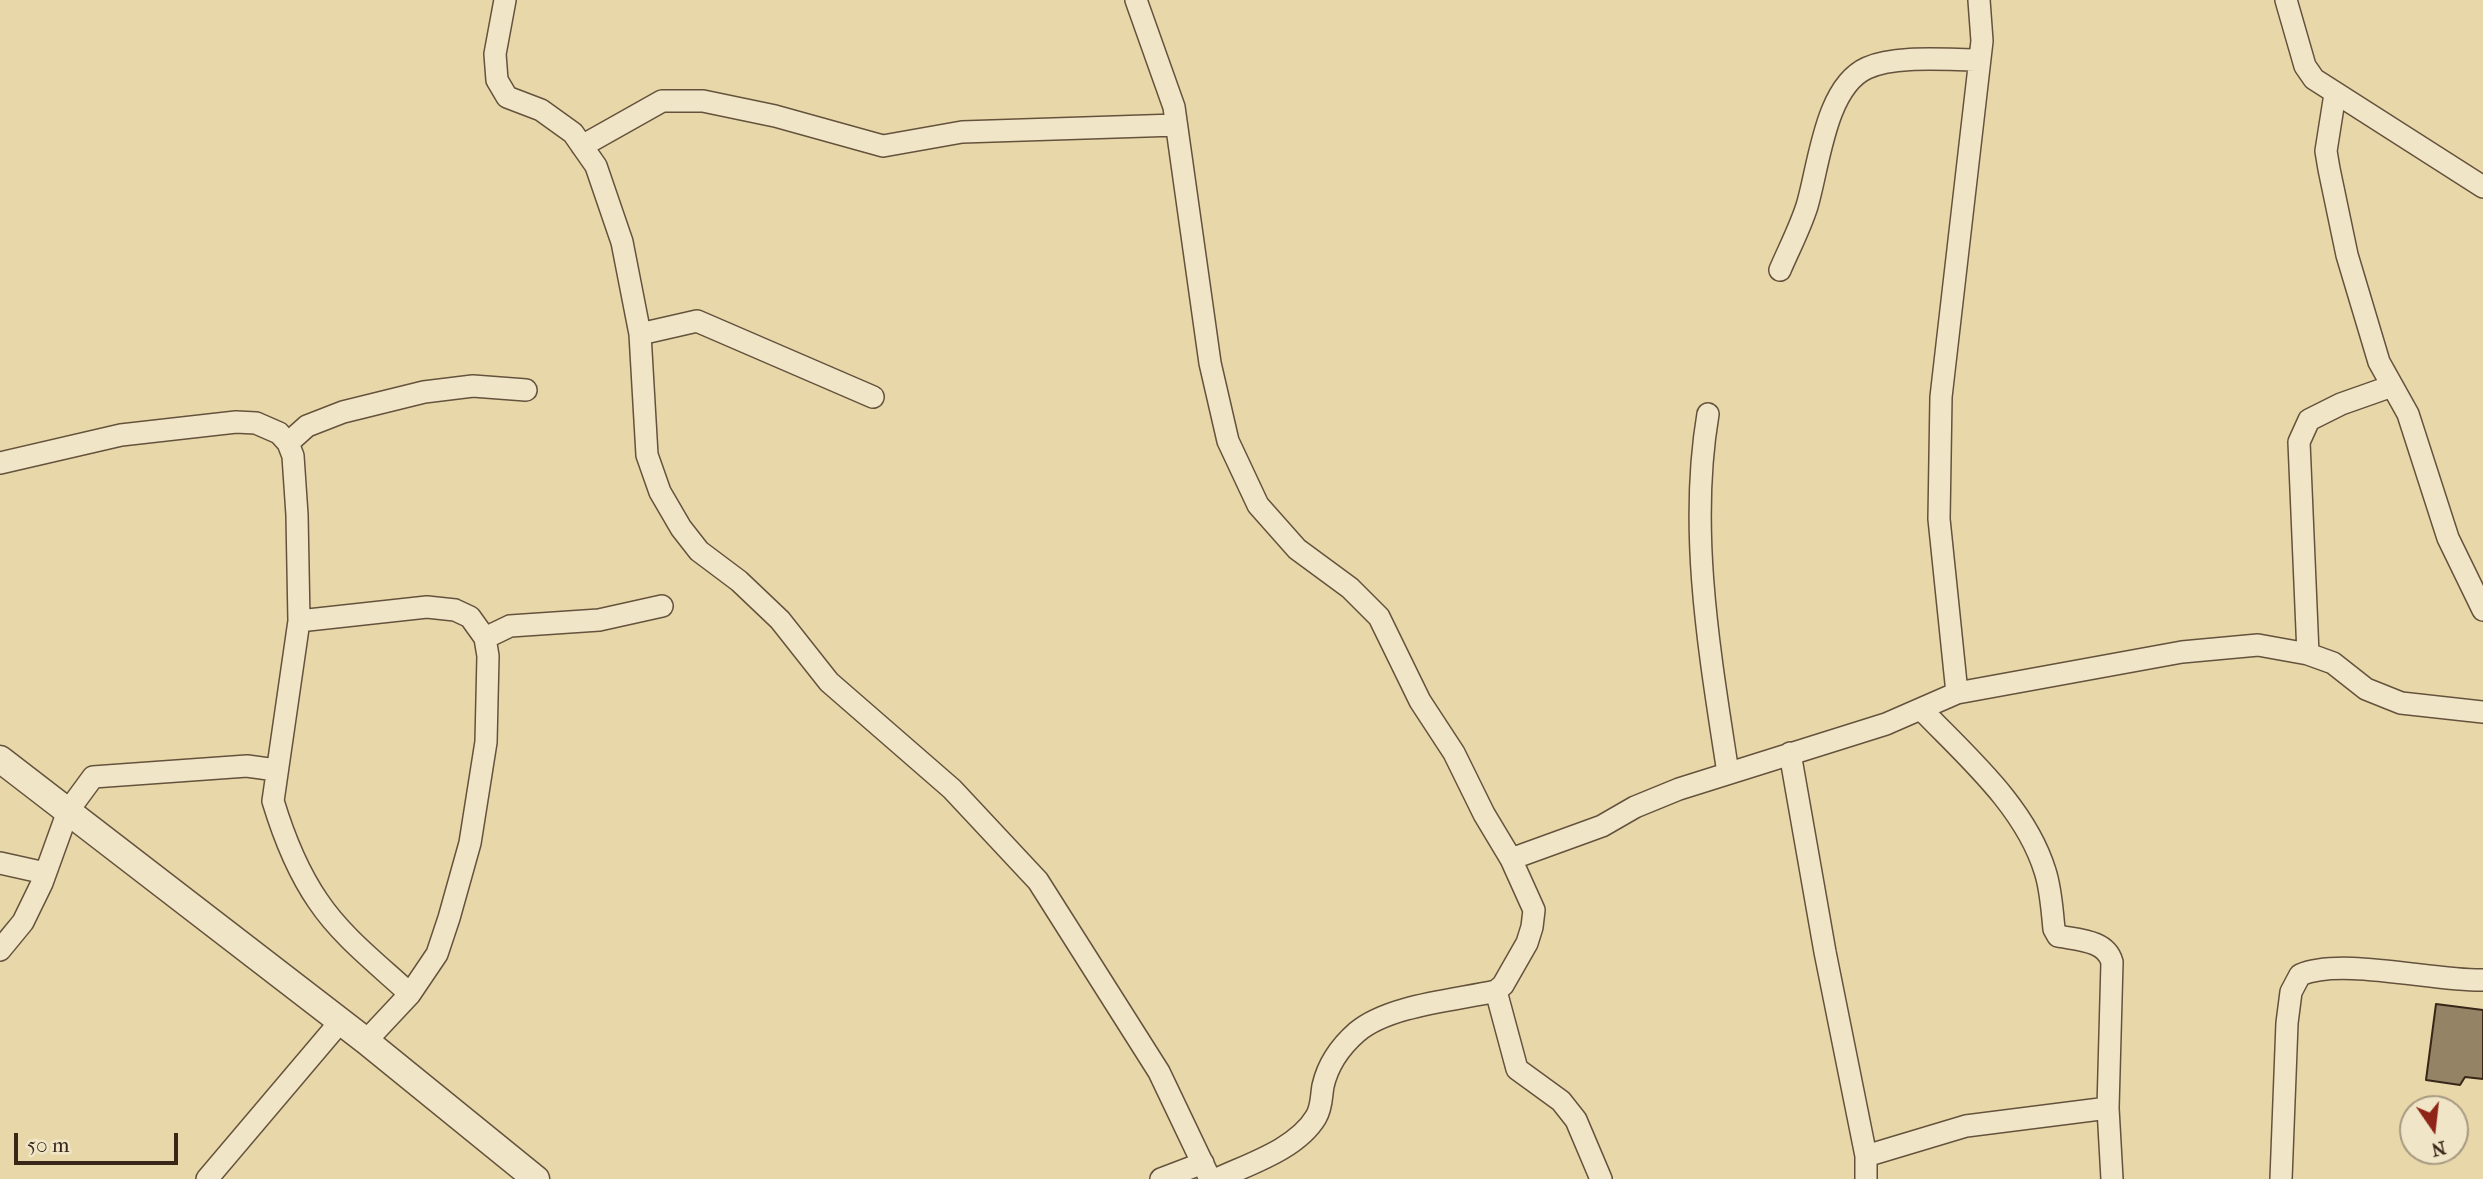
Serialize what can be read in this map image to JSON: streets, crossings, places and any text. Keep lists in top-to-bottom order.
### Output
{
  "scale_bar": "50 m",
  "north": "bottom"
}
